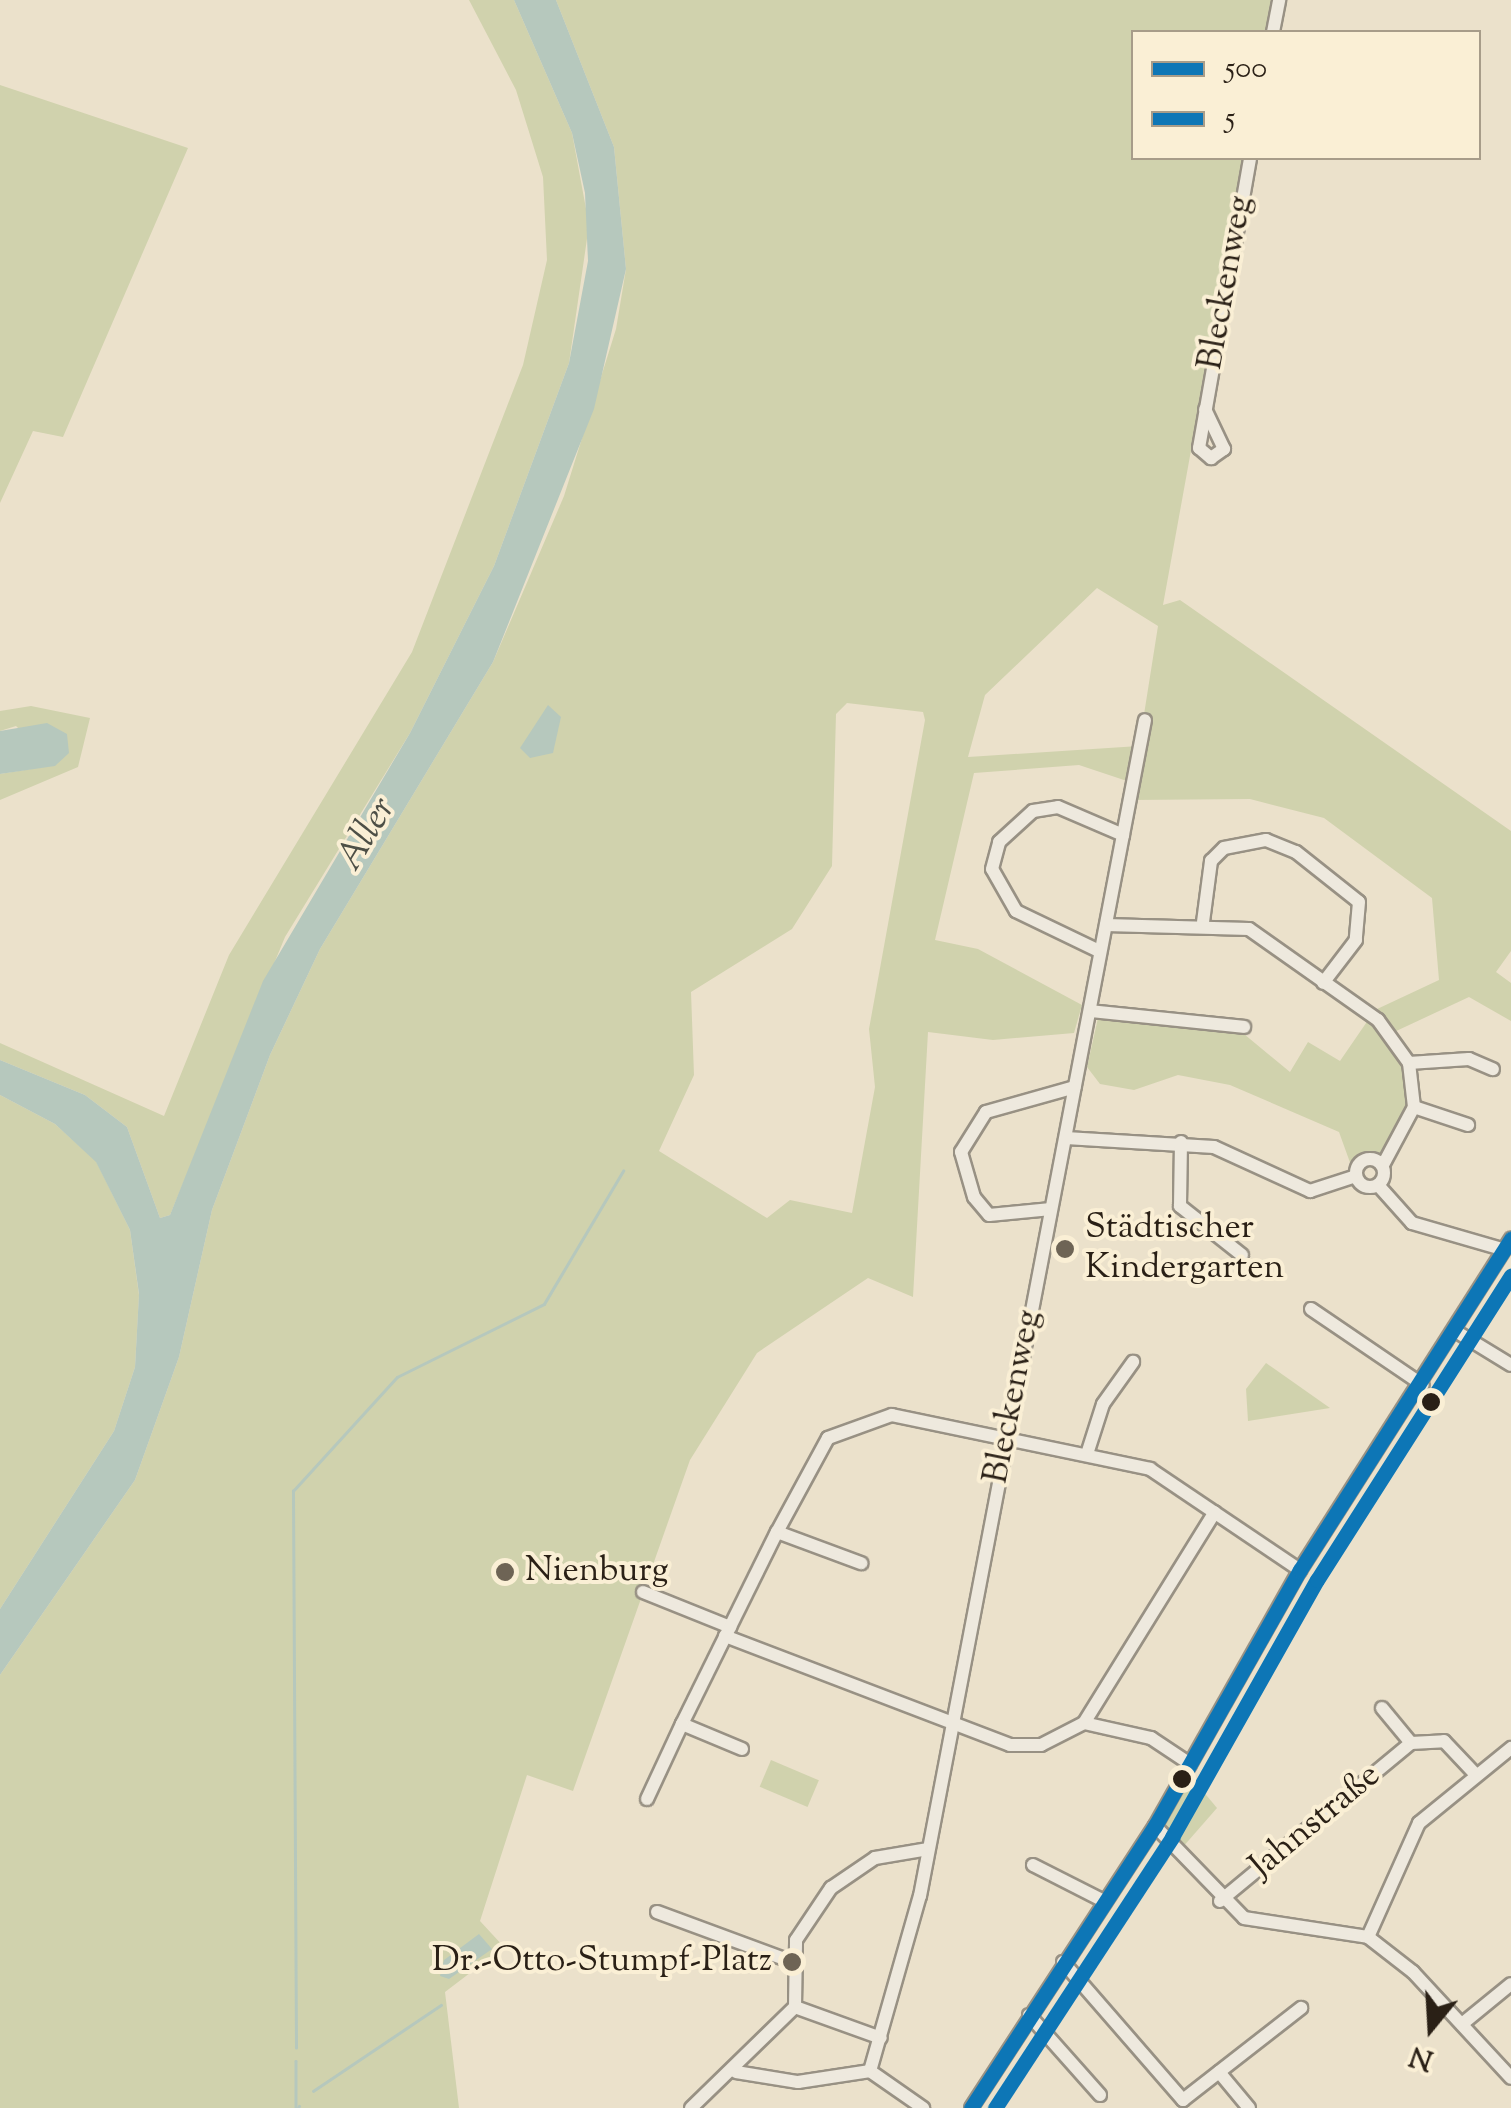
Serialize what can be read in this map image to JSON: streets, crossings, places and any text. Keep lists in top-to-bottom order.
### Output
{
  "streets": {
    "street": ["Bleckenweg", "Jahnstraße"]
  },
  "water": ["Aller"],
  "places": ["Städtischer Kindergarten", "Nienburg", "Dr.-Otto-Stumpf-Platz"],
  "lines": ["transit line 500", "transit line 5"],
  "legend": ["500", "5"],
  "north": "bottom"
}
